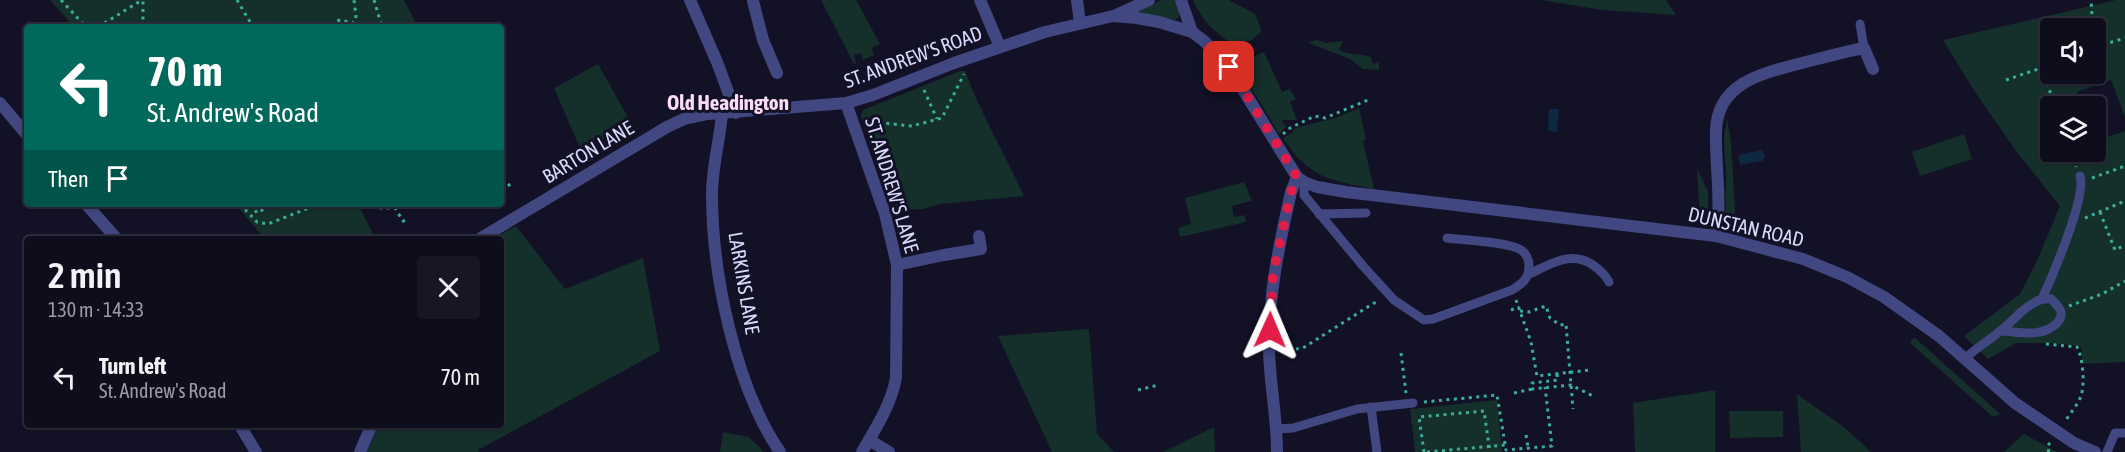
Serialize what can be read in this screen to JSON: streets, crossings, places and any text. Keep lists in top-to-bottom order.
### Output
{
  "streets": {
    "street": [
      "ST. ANDREW'S ROAD",
      "BARTON LANE",
      "ST. ANDREW'S LANE",
      "DUNSTAN ROAD",
      "LARKINS LANE"
    ]
  },
  "crossings": [
    ["ST. ANDREW'S ROAD", "BARTON LANE"],
    ["ST. ANDREW'S ROAD", "ST. ANDREW'S LANE"],
    ["ST. ANDREW'S ROAD", "DUNSTAN ROAD"],
    ["ST. ANDREW'S ROAD", "LARKINS LANE"],
    ["BARTON LANE", "LARKINS LANE"]
  ],
  "districts": ["Old Headington"],
  "page": {
    "turn": ["70 m", "St. Andrew's Road"],
    "then": "Then",
    "heading": ["2 min", "130 m · 14:33"],
    "list": [
      {
        "name": "Turn left",
        "note": "St. Andrew's Road",
        "value": "70 m"
      }
    ]
  }
}
